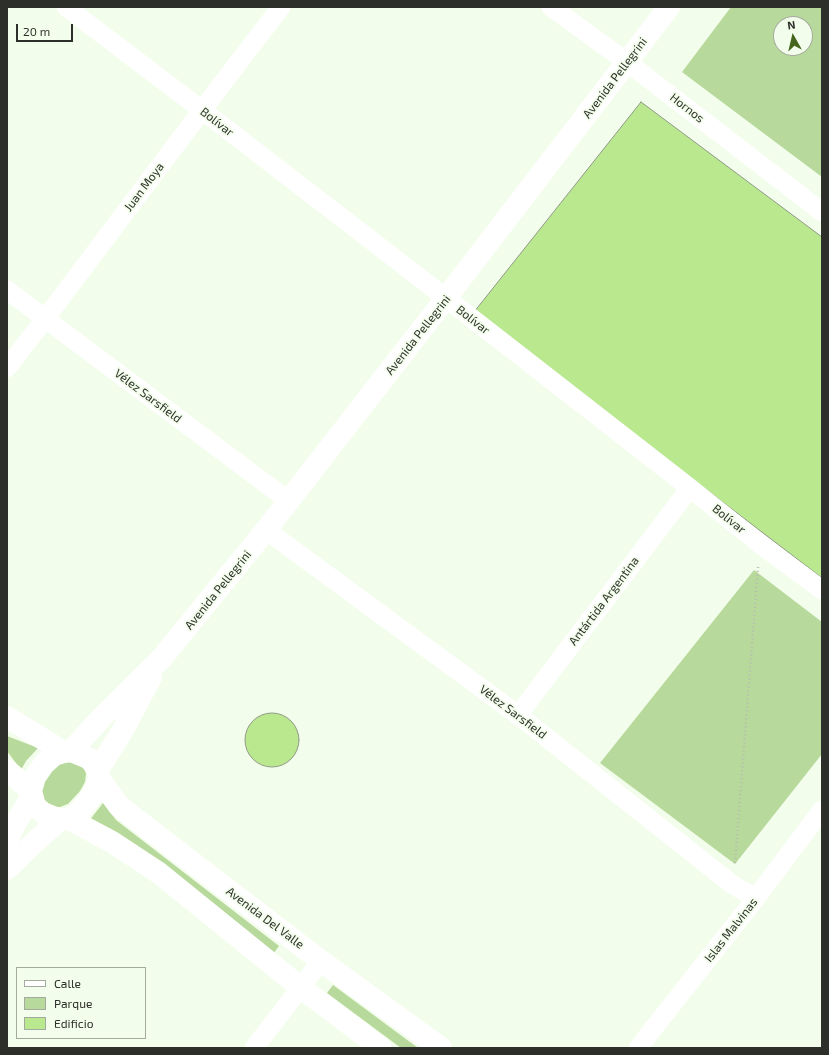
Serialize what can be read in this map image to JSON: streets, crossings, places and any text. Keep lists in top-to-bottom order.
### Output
{
  "streets": {
    "main road": ["Avenida Pellegrini", "Avenida Del Valle"],
    "street": [
      "Hornos",
      "Bolívar",
      "Juan Moya",
      "Vélez Sarsfield",
      "Antártida Argentina",
      "Islas Malvinas"
    ]
  },
  "crossings": [
    ["Avenida Pellegrini", "Hornos"],
    ["Avenida Pellegrini", "Bolívar"],
    ["Avenida Pellegrini", "Vélez Sarsfield"],
    ["Avenida Pellegrini", "Avenida Del Valle"],
    ["Bolívar", "Juan Moya"],
    ["Bolívar", "Antártida Argentina"],
    ["Juan Moya", "Vélez Sarsfield"],
    ["Vélez Sarsfield", "Antártida Argentina"],
    ["Vélez Sarsfield", "Islas Malvinas"]
  ],
  "legend": ["Calle", "Parque", "Edificio"],
  "scale_bar": "20 m",
  "north": "top"
}
